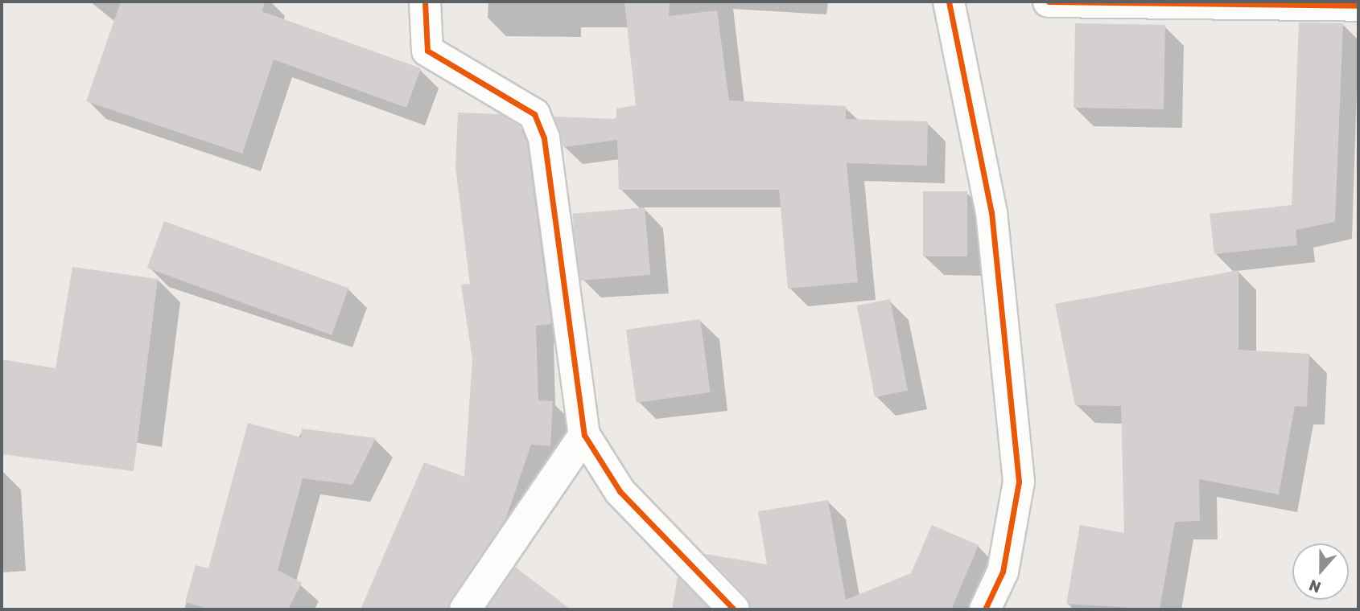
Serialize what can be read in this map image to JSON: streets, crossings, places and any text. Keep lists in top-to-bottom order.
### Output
{
  "north": "bottom"
}
